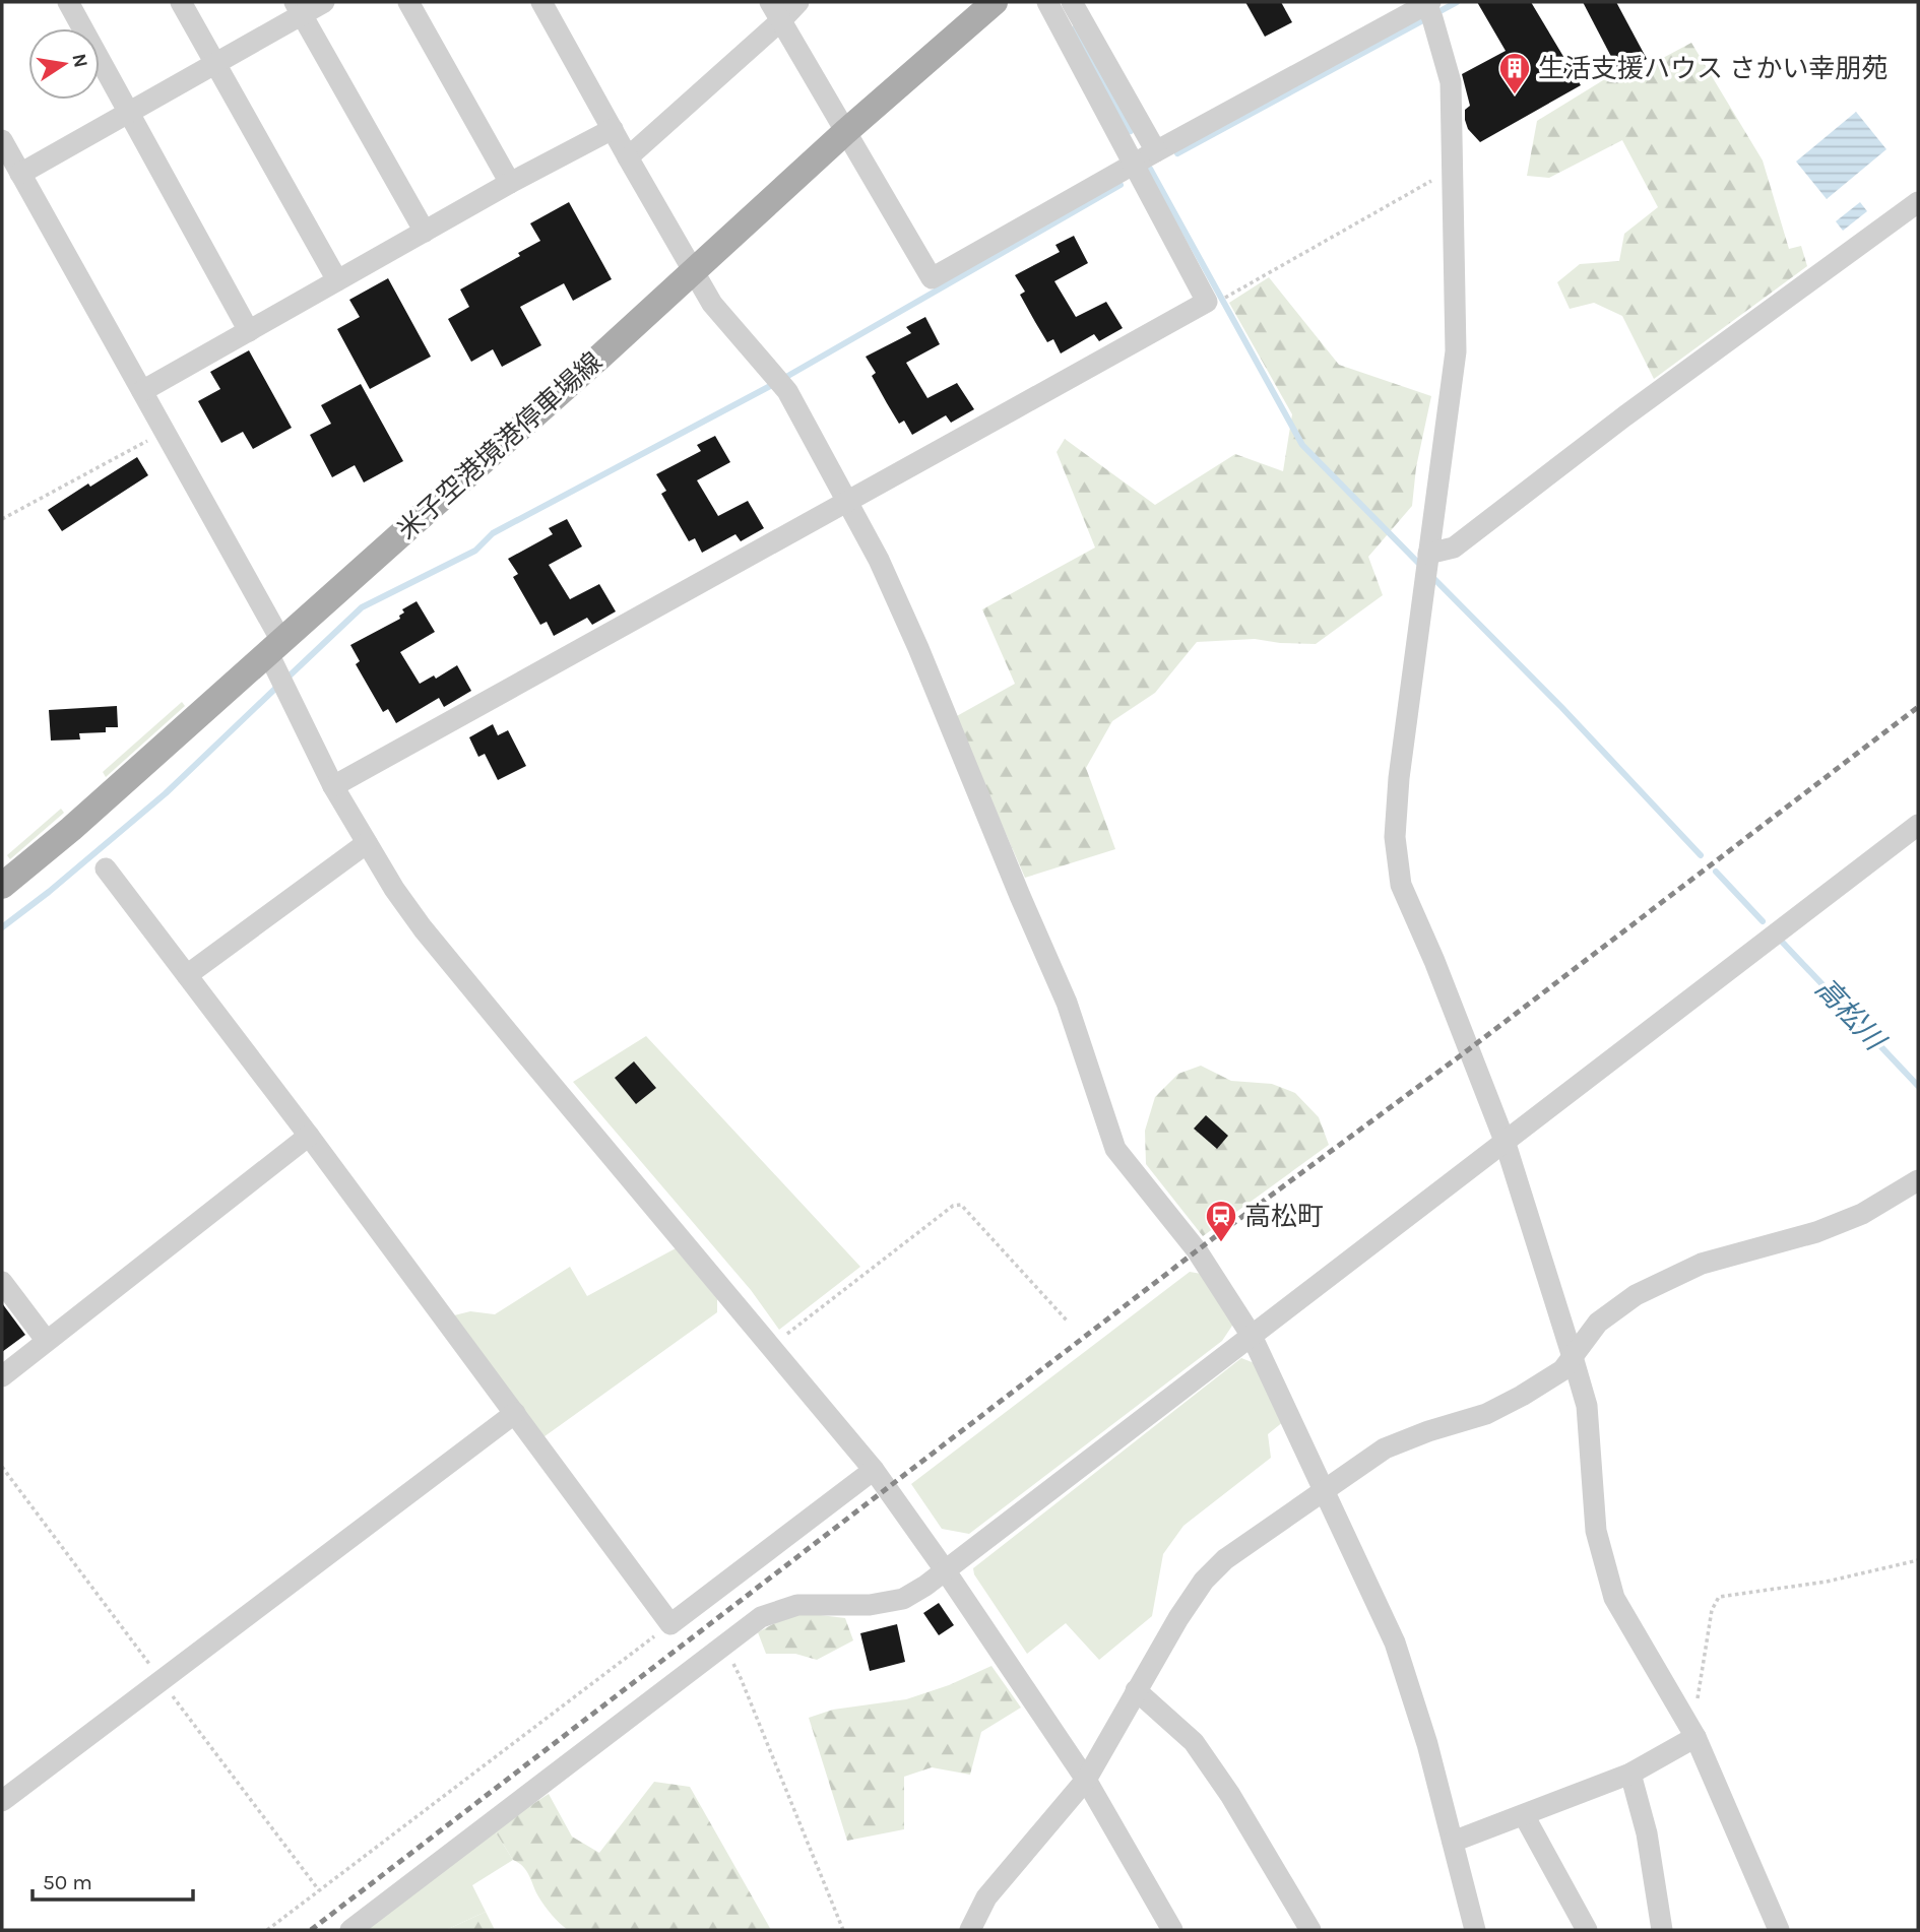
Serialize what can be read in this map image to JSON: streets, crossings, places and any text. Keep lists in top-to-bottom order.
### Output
{
  "streets": {
    "main road": ["米子空港境港停車場線"]
  },
  "water": ["高松川"],
  "places": {
    "building": ["生活支援ハウス さかい幸朋苑"],
    "station": ["高松町"]
  },
  "scale_bar": "50 m",
  "north": "right"
}
